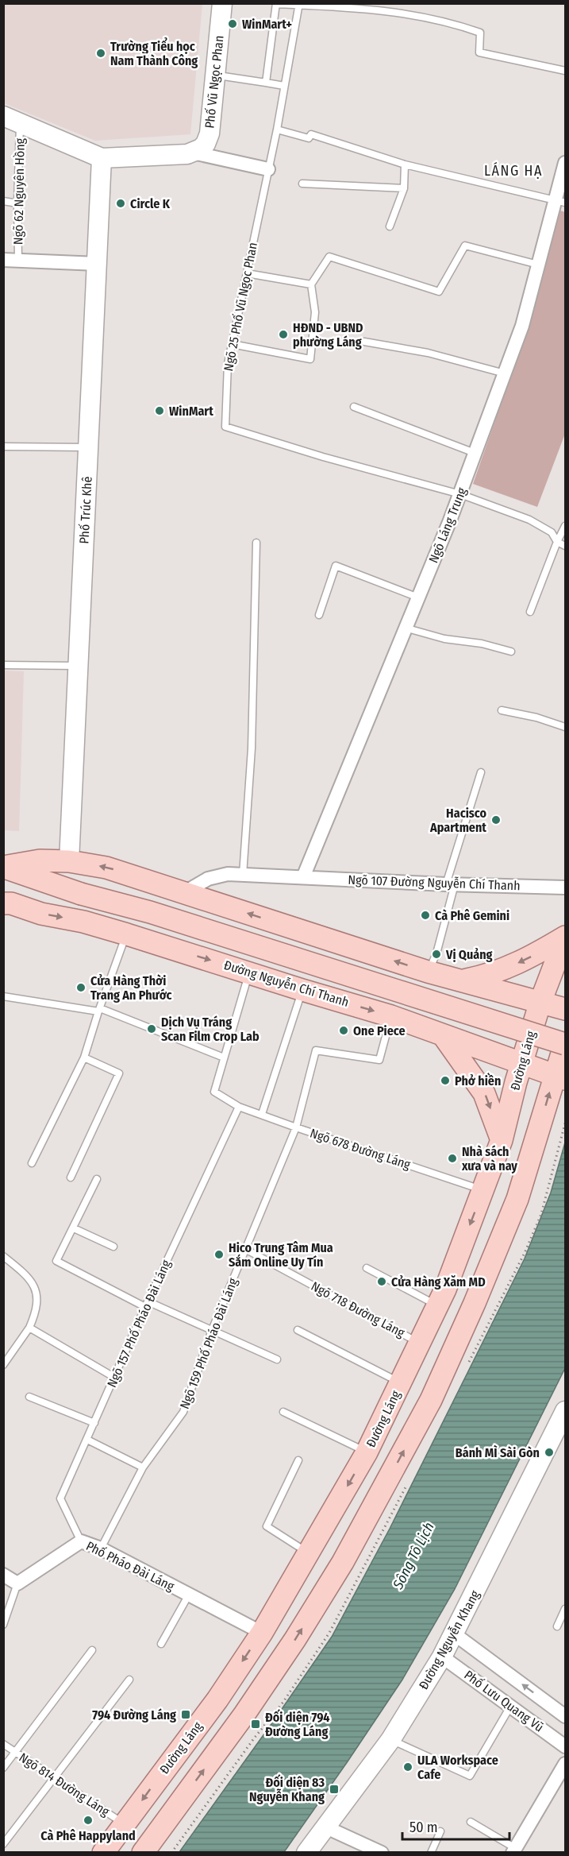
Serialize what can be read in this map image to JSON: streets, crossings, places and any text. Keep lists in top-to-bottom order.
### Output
{
  "streets": {
    "main road": ["Đường Nguyễn Chí Thanh", "Đường Láng"],
    "street": [
      "Phố Vũ Ngọc Phan",
      "Phố Trúc Khê",
      "Ngõ Láng Trung",
      "Ngõ 107 Đường Nguyễn Chí Thanh",
      "Phố Pháo Đài Láng",
      "Đường Nguyễn Khang",
      "Phố Lưu Quang Vũ"
    ],
    "lane": [
      "Ngõ 62 Nguyên Hồng",
      "Ngõ 25 Phố Vũ Ngọc Phan",
      "Ngõ 678 Đường Láng",
      "Ngõ 718 Đường Láng",
      "Ngõ 157 Phố Pháo Đài Láng",
      "Ngõ 159 Phố Pháo Đài Láng",
      "Ngõ 814 Đường Láng"
    ]
  },
  "crossings": [
    ["Ngõ 25 Phố Vũ Ngọc Phan", "Ngõ Láng Trung"],
    ["Ngõ Láng Trung", "Ngõ 107 Đường Nguyễn Chí Thanh"],
    ["Đường Nguyễn Chí Thanh", "Đường Láng"],
    ["Đường Nguyễn Chí Thanh", "Ngõ 159 Phố Pháo Đài Láng"],
    ["Đường Láng", "Ngõ 678 Đường Láng"],
    ["Đường Láng", "Ngõ 718 Đường Láng"],
    ["Đường Láng", "Phố Pháo Đài Láng"],
    ["Đường Láng", "Ngõ 814 Đường Láng"],
    ["Ngõ 678 Đường Láng", "Ngõ 157 Phố Pháo Đài Láng"],
    ["Ngõ 678 Đường Láng", "Ngõ 159 Phố Pháo Đài Láng"],
    ["Ngõ 718 Đường Láng", "Ngõ 159 Phố Pháo Đài Láng"],
    ["Ngõ 157 Phố Pháo Đài Láng", "Phố Pháo Đài Láng"],
    ["Ngõ 159 Phố Pháo Đài Láng", "Phố Pháo Đài Láng"],
    ["Đường Nguyễn Khang", "Phố Lưu Quang Vũ"]
  ],
  "districts": ["LÁNG HẠ"],
  "water": ["Sông Tô Lịch"],
  "places": {
    "other": [
      "WinMart+",
      "Trường Tiểu học Nam Thành Công",
      "Circle K",
      "HĐND - UBND phường Láng",
      "WinMart",
      "Hacisco Apartment",
      "Cà Phê Gemini",
      "Vị Quảng",
      "Cửa Hàng Thời Trang An Phước",
      "Dịch Vụ Tráng Scan Film Crop Lab",
      "One Piece",
      "Phở hiền",
      "Nhà sách xưa và nay",
      "Hico Trung Tâm Mua Sắm Online Uy Tín",
      "Cửa Hàng Xăm MD",
      "Bánh MÌ Sài Gòn",
      "ULA Workspace Cafe",
      "Cà Phê Happyland"
    ],
    "transit": ["794 Đường Láng", "Đối diện 794 Đường Láng", "Đối diện 83 Nguyễn Khang"]
  },
  "scale_bar": "50 m"
}
